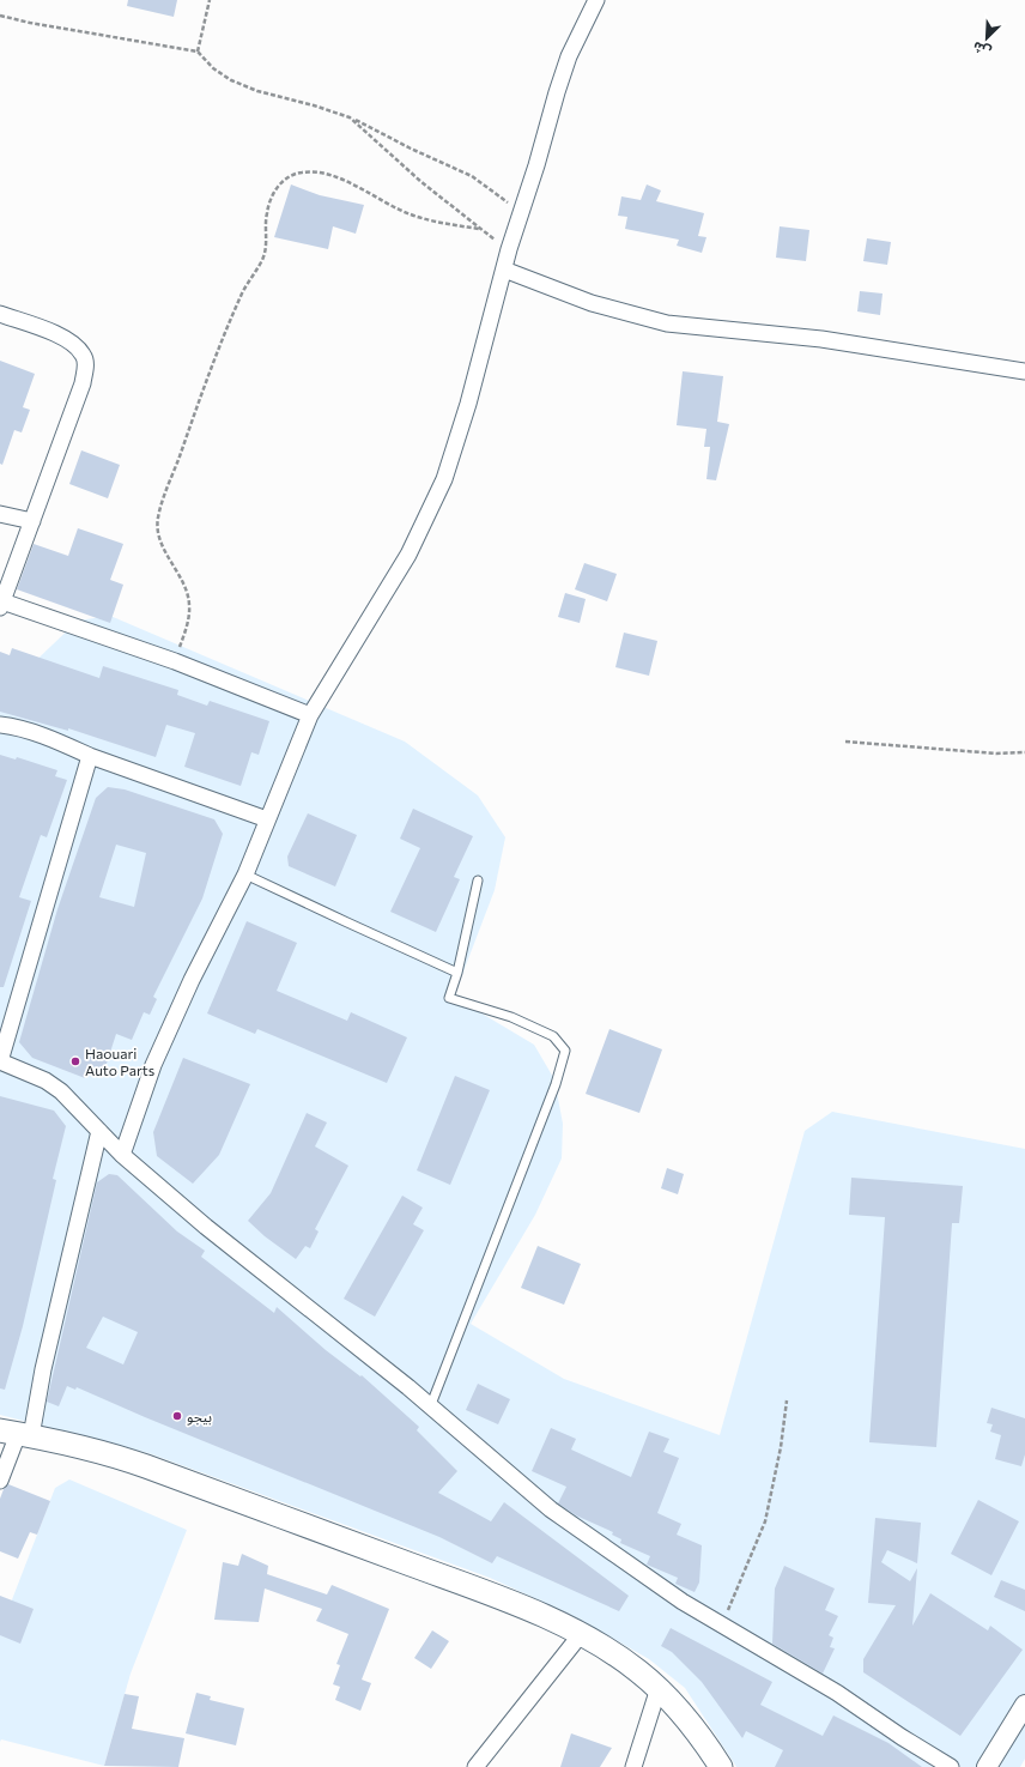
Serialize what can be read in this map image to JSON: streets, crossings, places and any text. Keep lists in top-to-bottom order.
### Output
{
  "places": ["Haouari Auto Parts", "بيجو"],
  "north": "bottom left"
}
